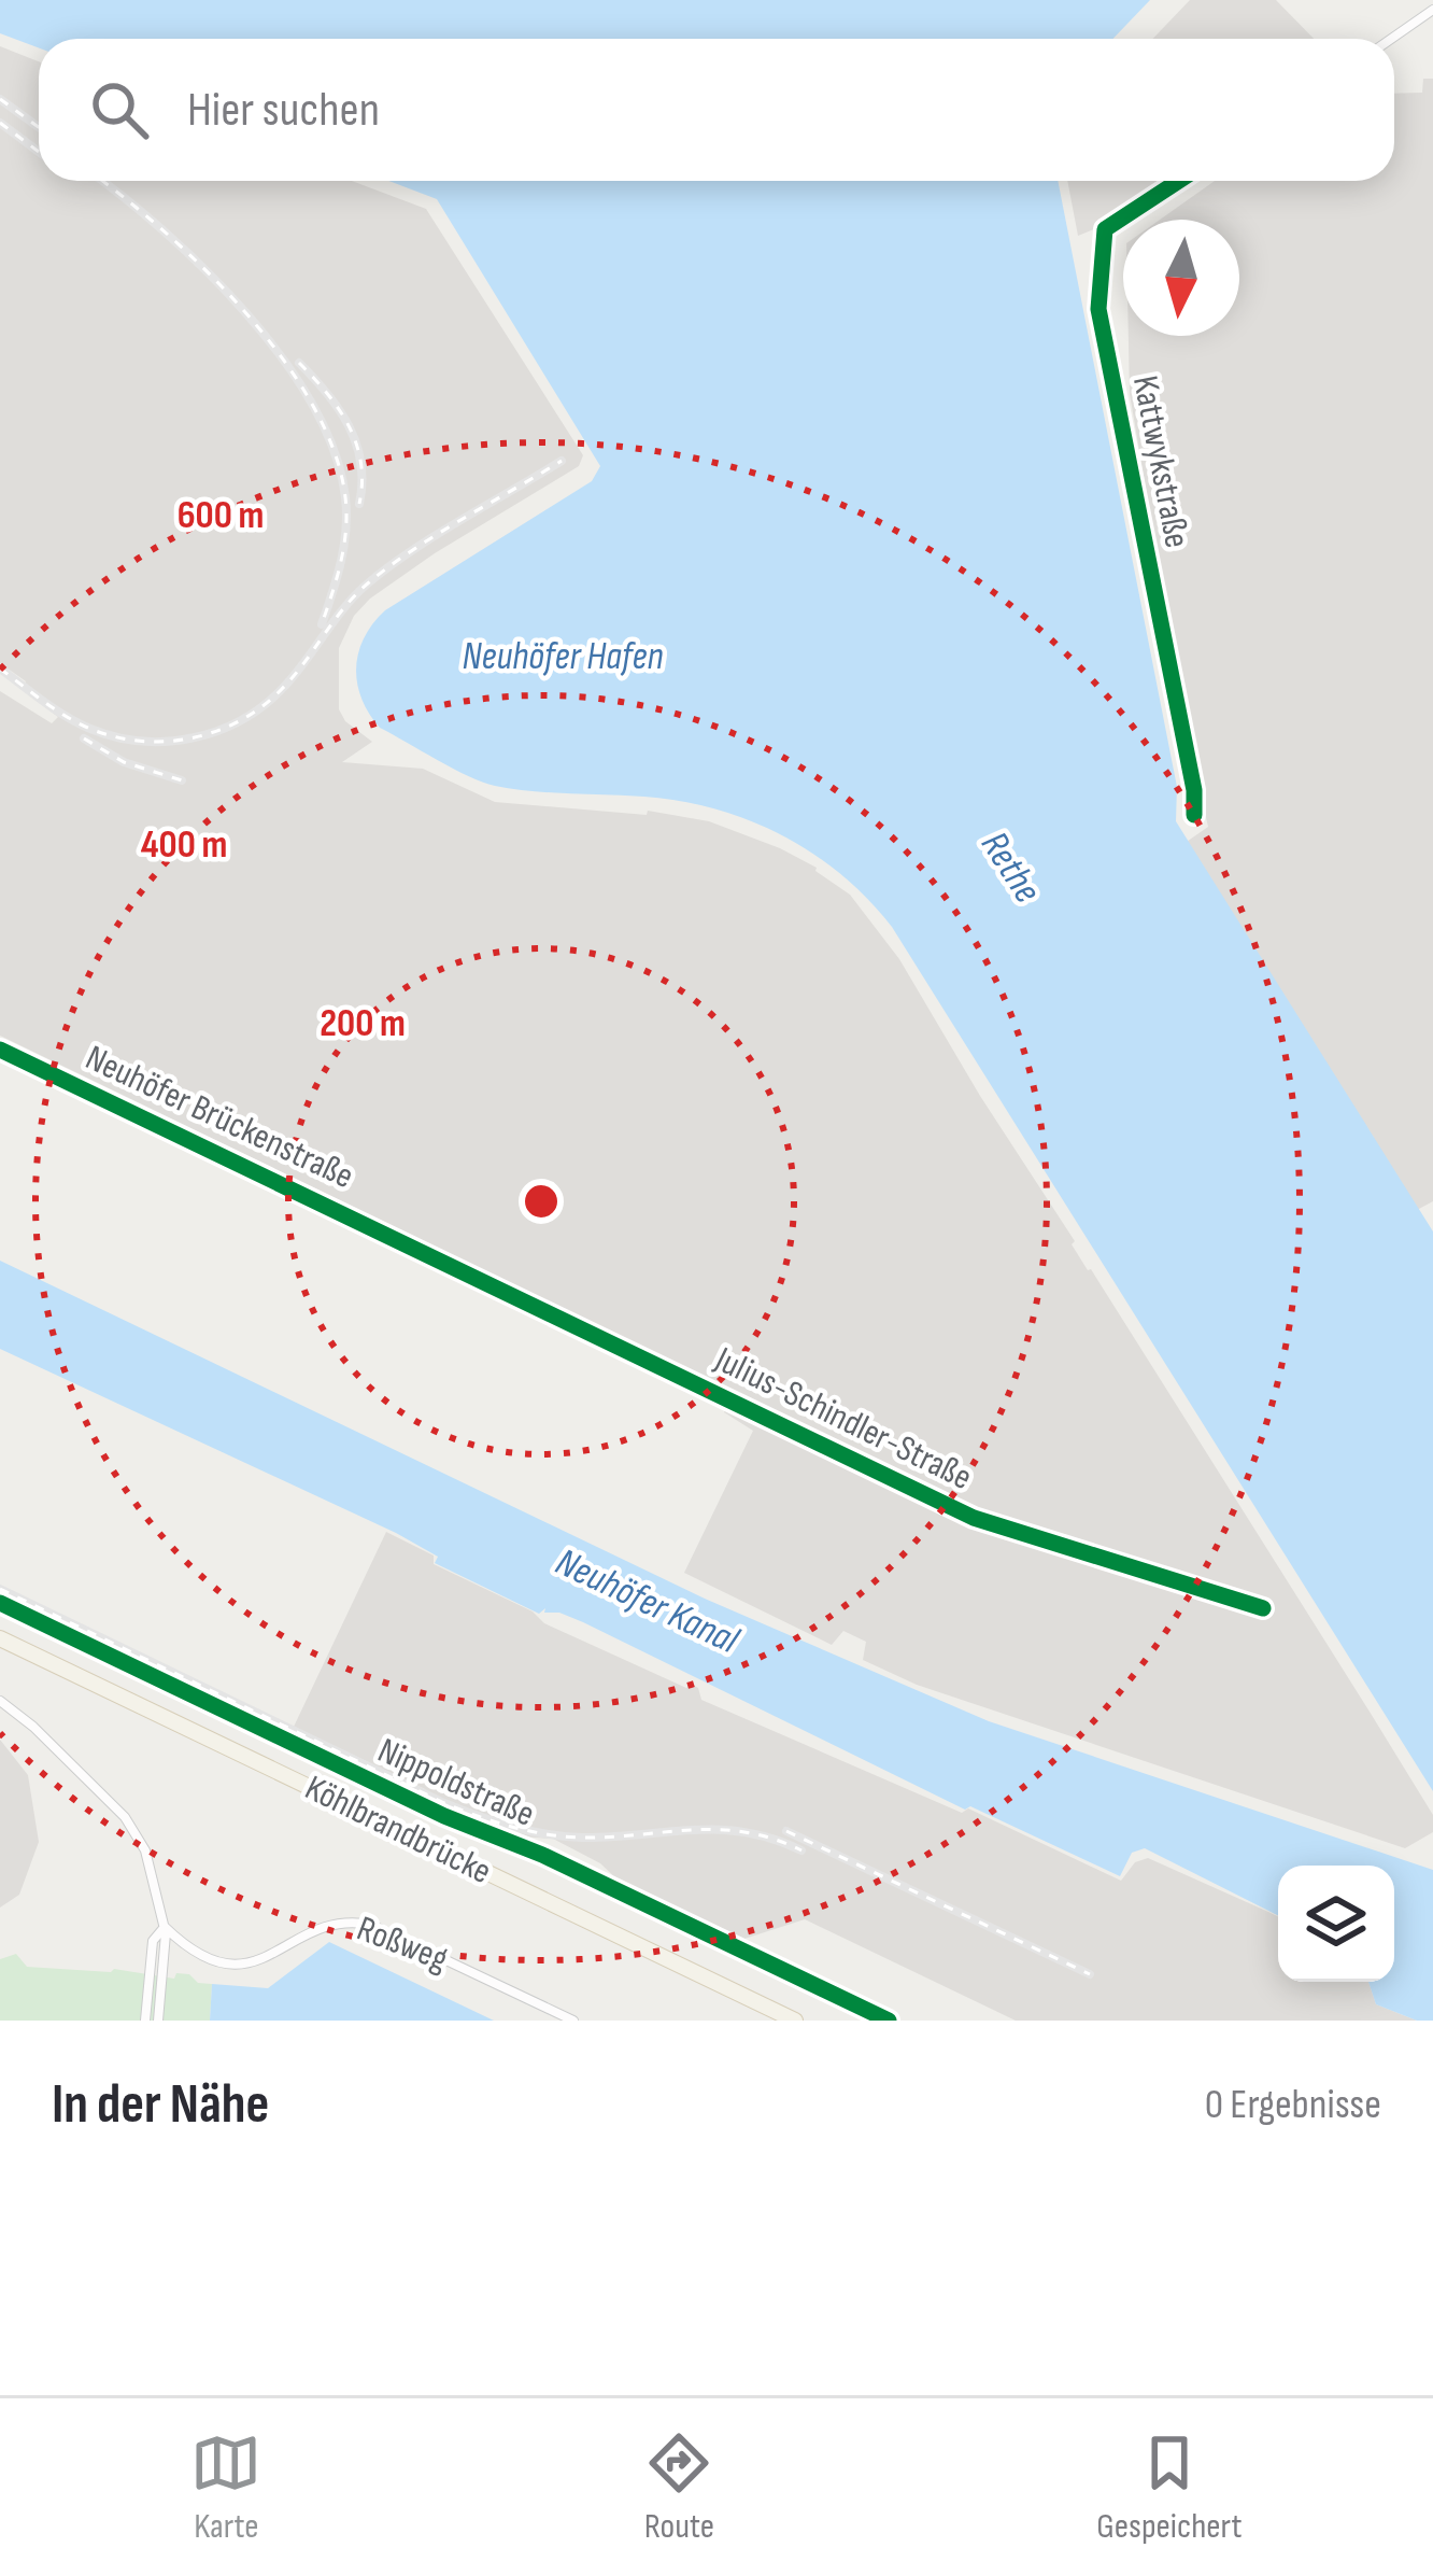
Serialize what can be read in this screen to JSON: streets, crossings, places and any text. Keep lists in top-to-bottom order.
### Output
{
  "streets": {
    "main road": ["Köhlbrandbrücke"],
    "street": [
      "Kattwykstraße",
      "Neuhöfer Brückenstraße",
      "Julius-Schindler-Straße",
      "Nippoldstraße",
      "Roßweg"
    ]
  },
  "crossings": [
    ["Neuhöfer Brückenstraße", "Julius-Schindler-Straße"]
  ],
  "water": ["Neuhöfer Hafen", "Rethe", "Neuhöfer Kanal"],
  "north": "bottom",
  "page": {
    "search": "Hier suchen",
    "heading": ["In der Nähe", "0 Ergebnisse"],
    "nav": ["Karte", "Route", "Gespeichert"]
  },
  "rings": ["600 m", "400 m", "200 m"]
}
